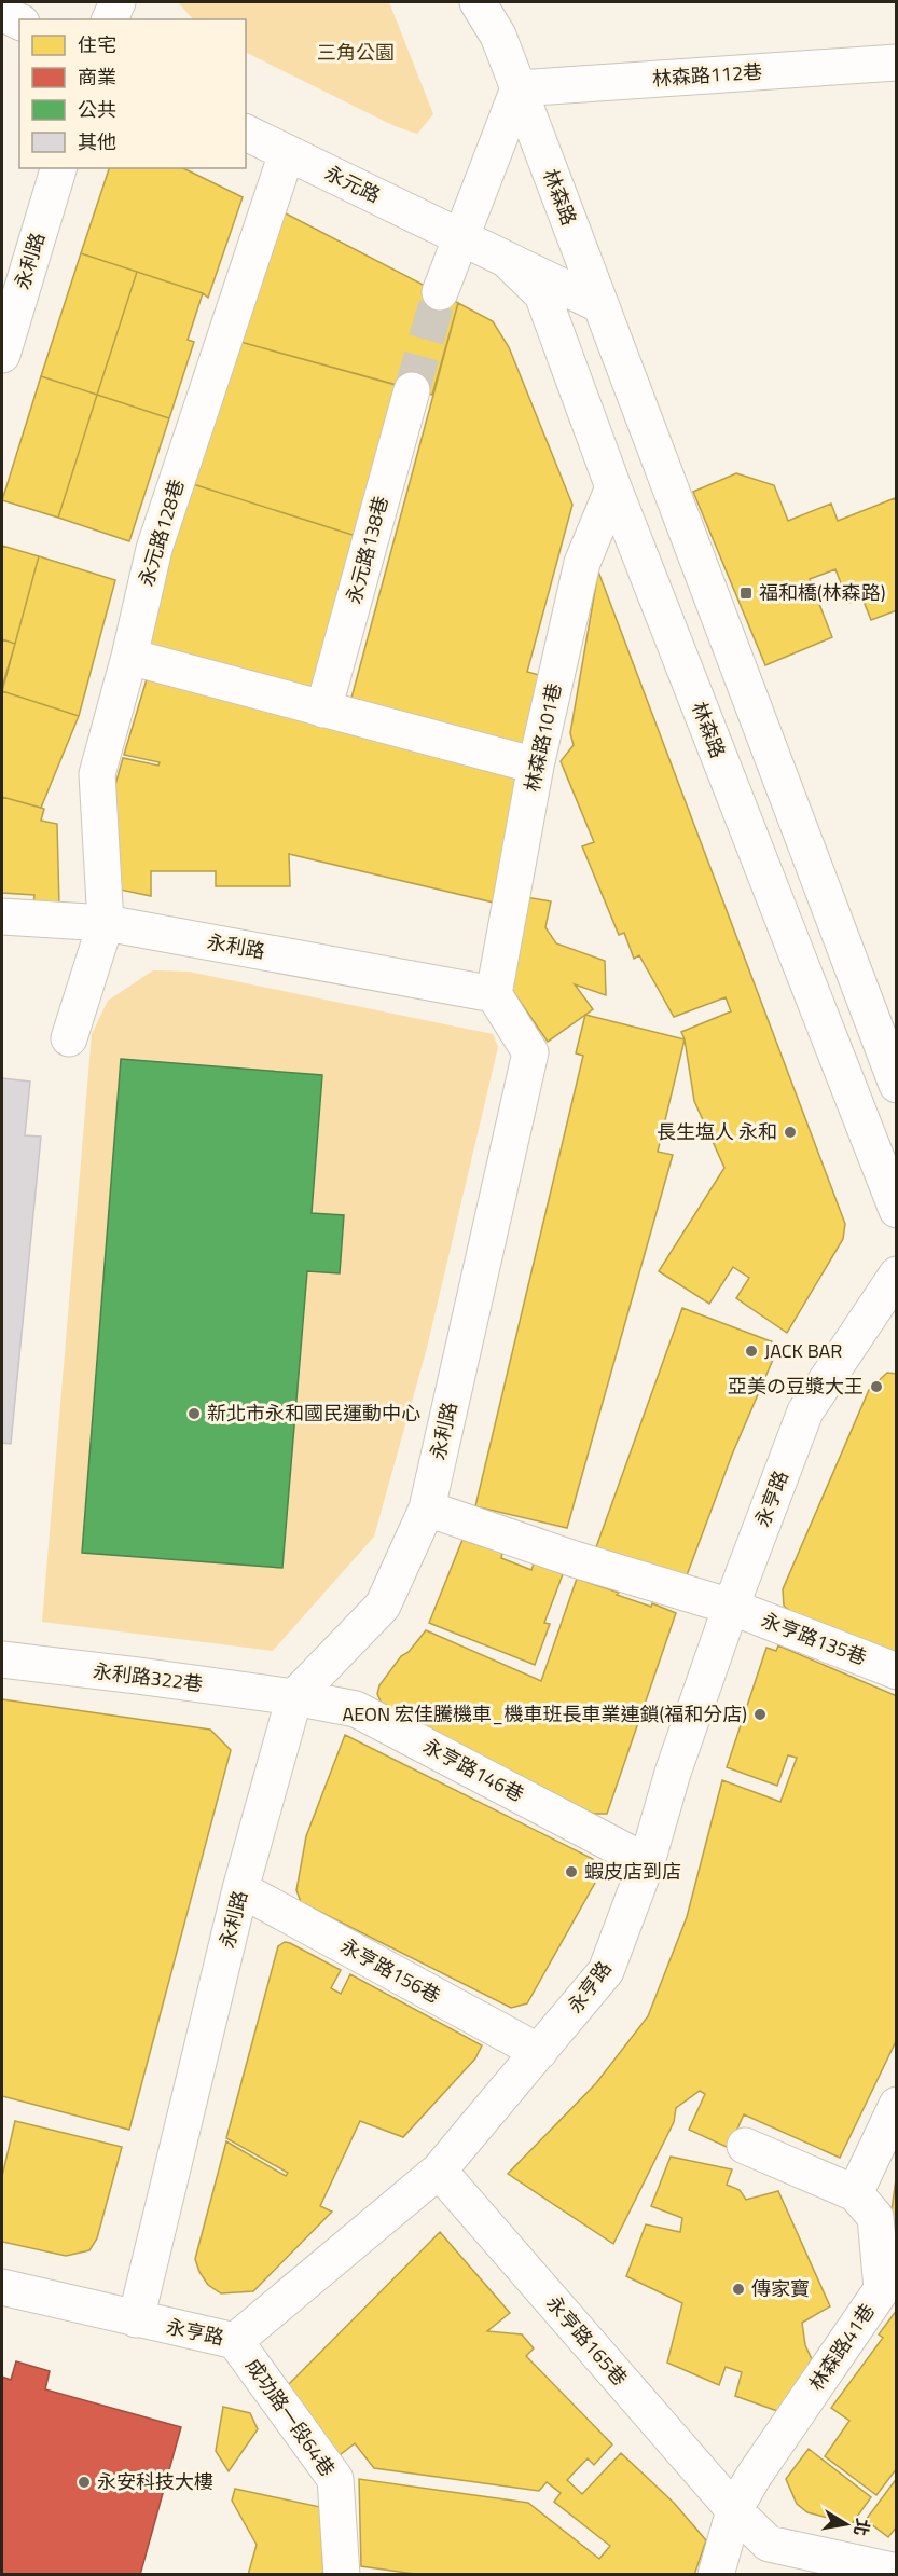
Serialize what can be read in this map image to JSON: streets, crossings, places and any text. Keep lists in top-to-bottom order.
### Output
{
  "streets": {
    "street": [
      "林森路112巷",
      "永元路",
      "林森路",
      "永利路",
      "永元路128巷",
      "永元路138巷",
      "林森路101巷",
      "永亨路",
      "永亨路135巷",
      "永利路322巷",
      "永亨路146巷",
      "永亨路156巷",
      "永亨路165巷",
      "林森路41巷",
      "成功路一段64巷"
    ]
  },
  "crossings": [
    ["林森路112巷", "林森路"],
    ["永元路", "林森路"],
    ["永元路", "永元路128巷"],
    ["林森路", "林森路101巷"],
    ["永利路", "永元路128巷"],
    ["永利路", "林森路101巷"],
    ["永利路", "永亨路"],
    ["永利路", "永亨路135巷"],
    ["永利路", "永利路322巷"],
    ["永利路", "永亨路146巷"],
    ["永利路", "永亨路156巷"],
    ["永亨路", "永亨路135巷"],
    ["永亨路", "永亨路146巷"],
    ["永亨路", "永亨路156巷"],
    ["永亨路", "永亨路165巷"],
    ["永亨路", "成功路一段64巷"],
    ["永利路322巷", "永亨路146巷"],
    ["永亨路165巷", "林森路41巷"]
  ],
  "parks": ["三角公園"],
  "places": {
    "transit": ["福和橋(林森路)"],
    "other": [
      "長生塩人 永和",
      "JACK BAR",
      "亞美の豆漿大王",
      "新北市永和國民運動中心",
      "AEON 宏佳騰機車_機車班長車業連鎖(福和分店)",
      "蝦皮店到店",
      "傳家寶",
      "永安科技大樓"
    ]
  },
  "legend": [
    "住宅",
    "商業",
    "公共",
    "其他"
  ],
  "north": "right"
}
